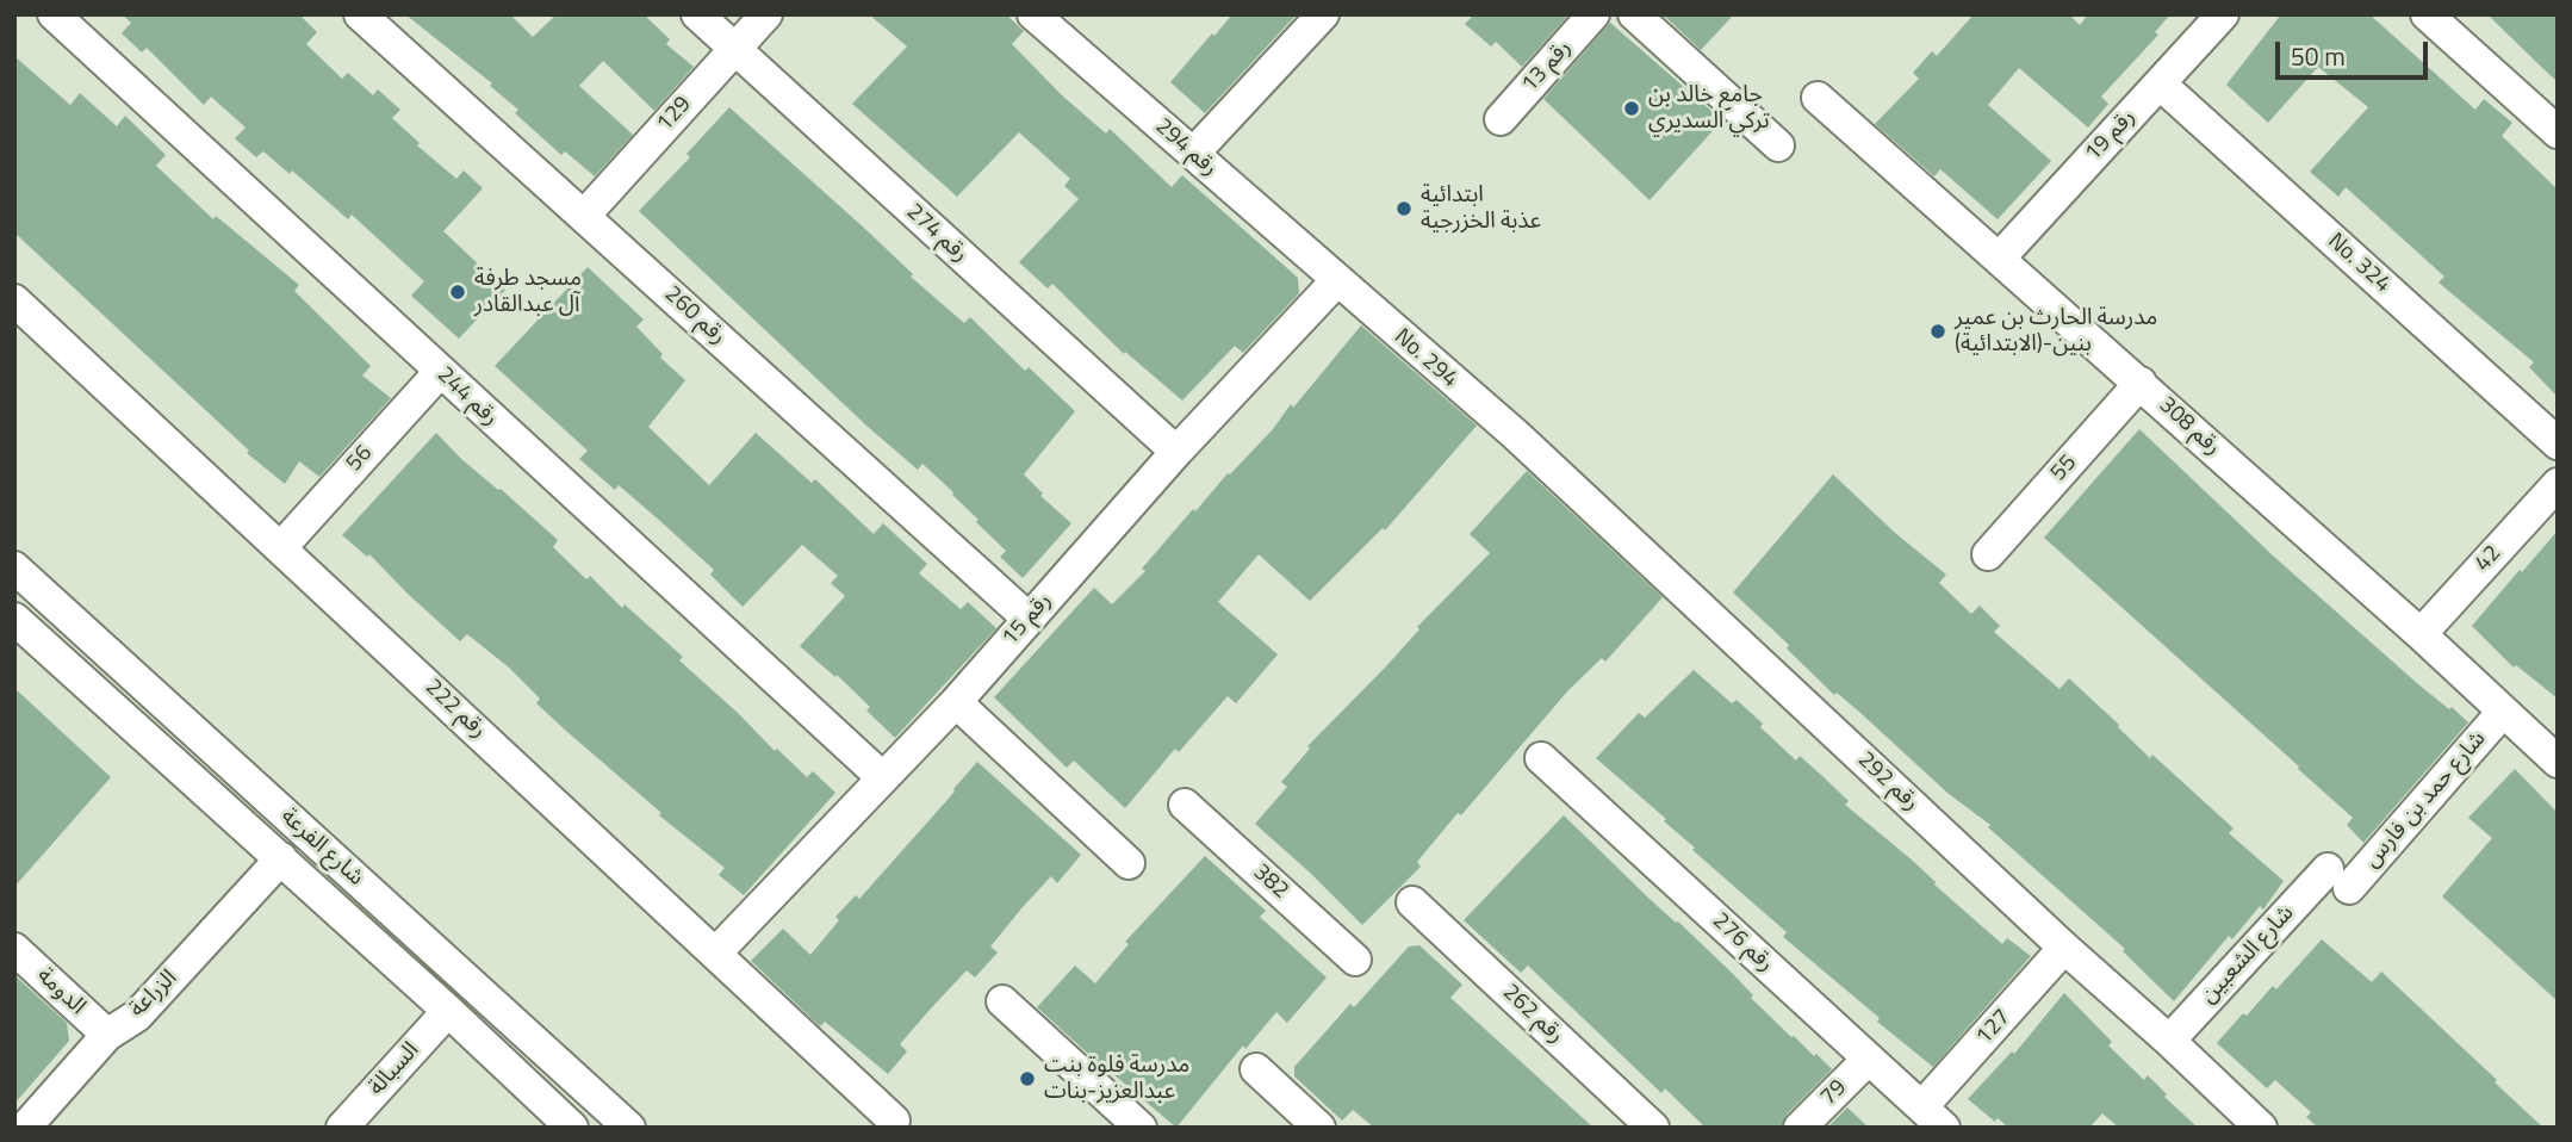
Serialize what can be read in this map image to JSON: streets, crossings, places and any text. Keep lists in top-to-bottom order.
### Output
{
  "streets": {
    "street": [
      "رقم 13",
      "129",
      "رقم 19",
      "رقم 294",
      "رقم 274",
      "No. 324",
      "رقم 260",
      "No. 294",
      "رقم 244",
      "رقم 308",
      "56",
      "55",
      "42",
      "رقم 15",
      "رقم 222",
      "رقم 292",
      "شارع حمد بن فارس",
      "شارع الفرعة",
      "382",
      "رقم 276",
      "شارع الشعبين",
      "الدومة",
      "الزراعة",
      "رقم 262",
      "127",
      "السبالة",
      "79"
    ]
  },
  "crossings": [
    ["129", "رقم 274"],
    ["129", "رقم 260"],
    ["رقم 19", "No. 324"],
    ["رقم 19", "رقم 308"],
    ["رقم 294", "No. 294"],
    ["رقم 294", "رقم 15"],
    ["رقم 274", "رقم 15"],
    ["رقم 260", "رقم 15"],
    ["No. 294", "رقم 15"],
    ["No. 294", "رقم 292"],
    ["رقم 244", "56"],
    ["رقم 244", "رقم 15"],
    ["رقم 308", "55"],
    ["رقم 308", "42"],
    ["رقم 308", "شارع حمد بن فارس"],
    ["56", "رقم 222"],
    ["رقم 15", "رقم 222"],
    ["رقم 292", "شارع الشعبين"],
    ["رقم 292", "127"],
    ["شارع حمد بن فارس", "شارع الشعبين"],
    ["شارع الفرعة", "الزراعة"],
    ["شارع الفرعة", "السبالة"],
    ["رقم 276", "127"],
    ["رقم 276", "79"],
    ["الدومة", "الزراعة"]
  ],
  "places": [
    "جامع خالد بن تركي السديري",
    "ابتدائية عذبة الخزرجية",
    "مسجد طرفة آل عبدالقادر",
    "مدرسة الحارث بن عمير (الابتدائية)-بنين",
    "مدرسة فلوة بنت عبدالعزيز-بنات"
  ],
  "scale_bar": "50 m"
}
